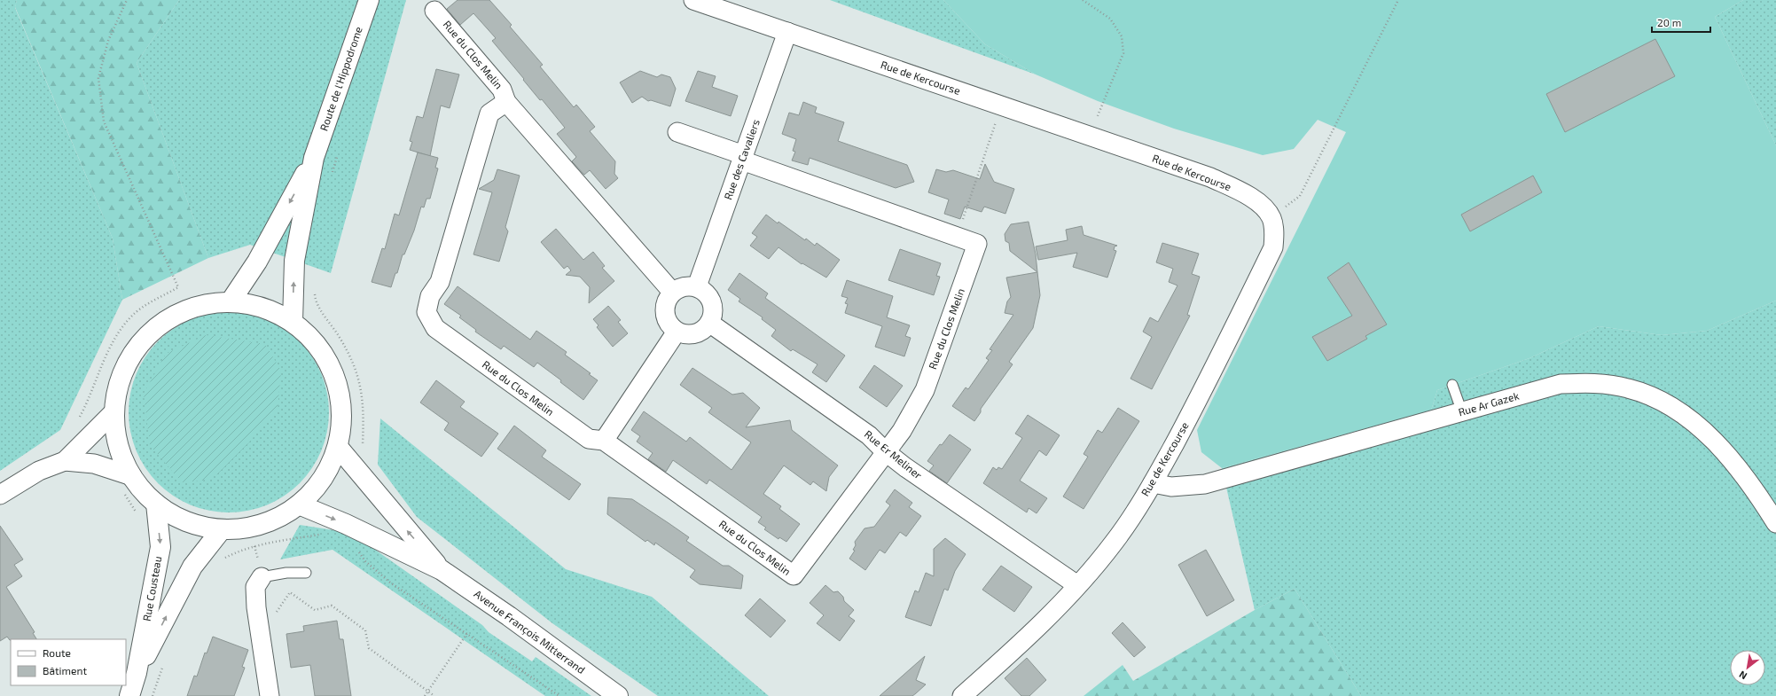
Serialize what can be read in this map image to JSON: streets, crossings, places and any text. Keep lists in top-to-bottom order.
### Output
{
  "streets": {
    "main road": ["Route de l'Hippodrome", "Rue Cousteau", "Avenue François Mitterrand"],
    "street": [
      "Rue du Clos Melin",
      "Rue de Kercourse",
      "Rue des Cavaliers",
      "Rue Ar Gazek",
      "Rue Er Meliner"
    ]
  },
  "crossings": [
    ["Rue du Clos Melin", "Rue des Cavaliers"],
    ["Rue du Clos Melin", "Rue Er Meliner"],
    ["Rue de Kercourse", "Rue des Cavaliers"],
    ["Rue de Kercourse", "Rue Ar Gazek"],
    ["Rue de Kercourse", "Rue Er Meliner"],
    ["Rue des Cavaliers", "Rue Er Meliner"]
  ],
  "legend": ["Route", "Bâtiment"],
  "scale_bar": "20 m",
  "north": "bottom left"
}
